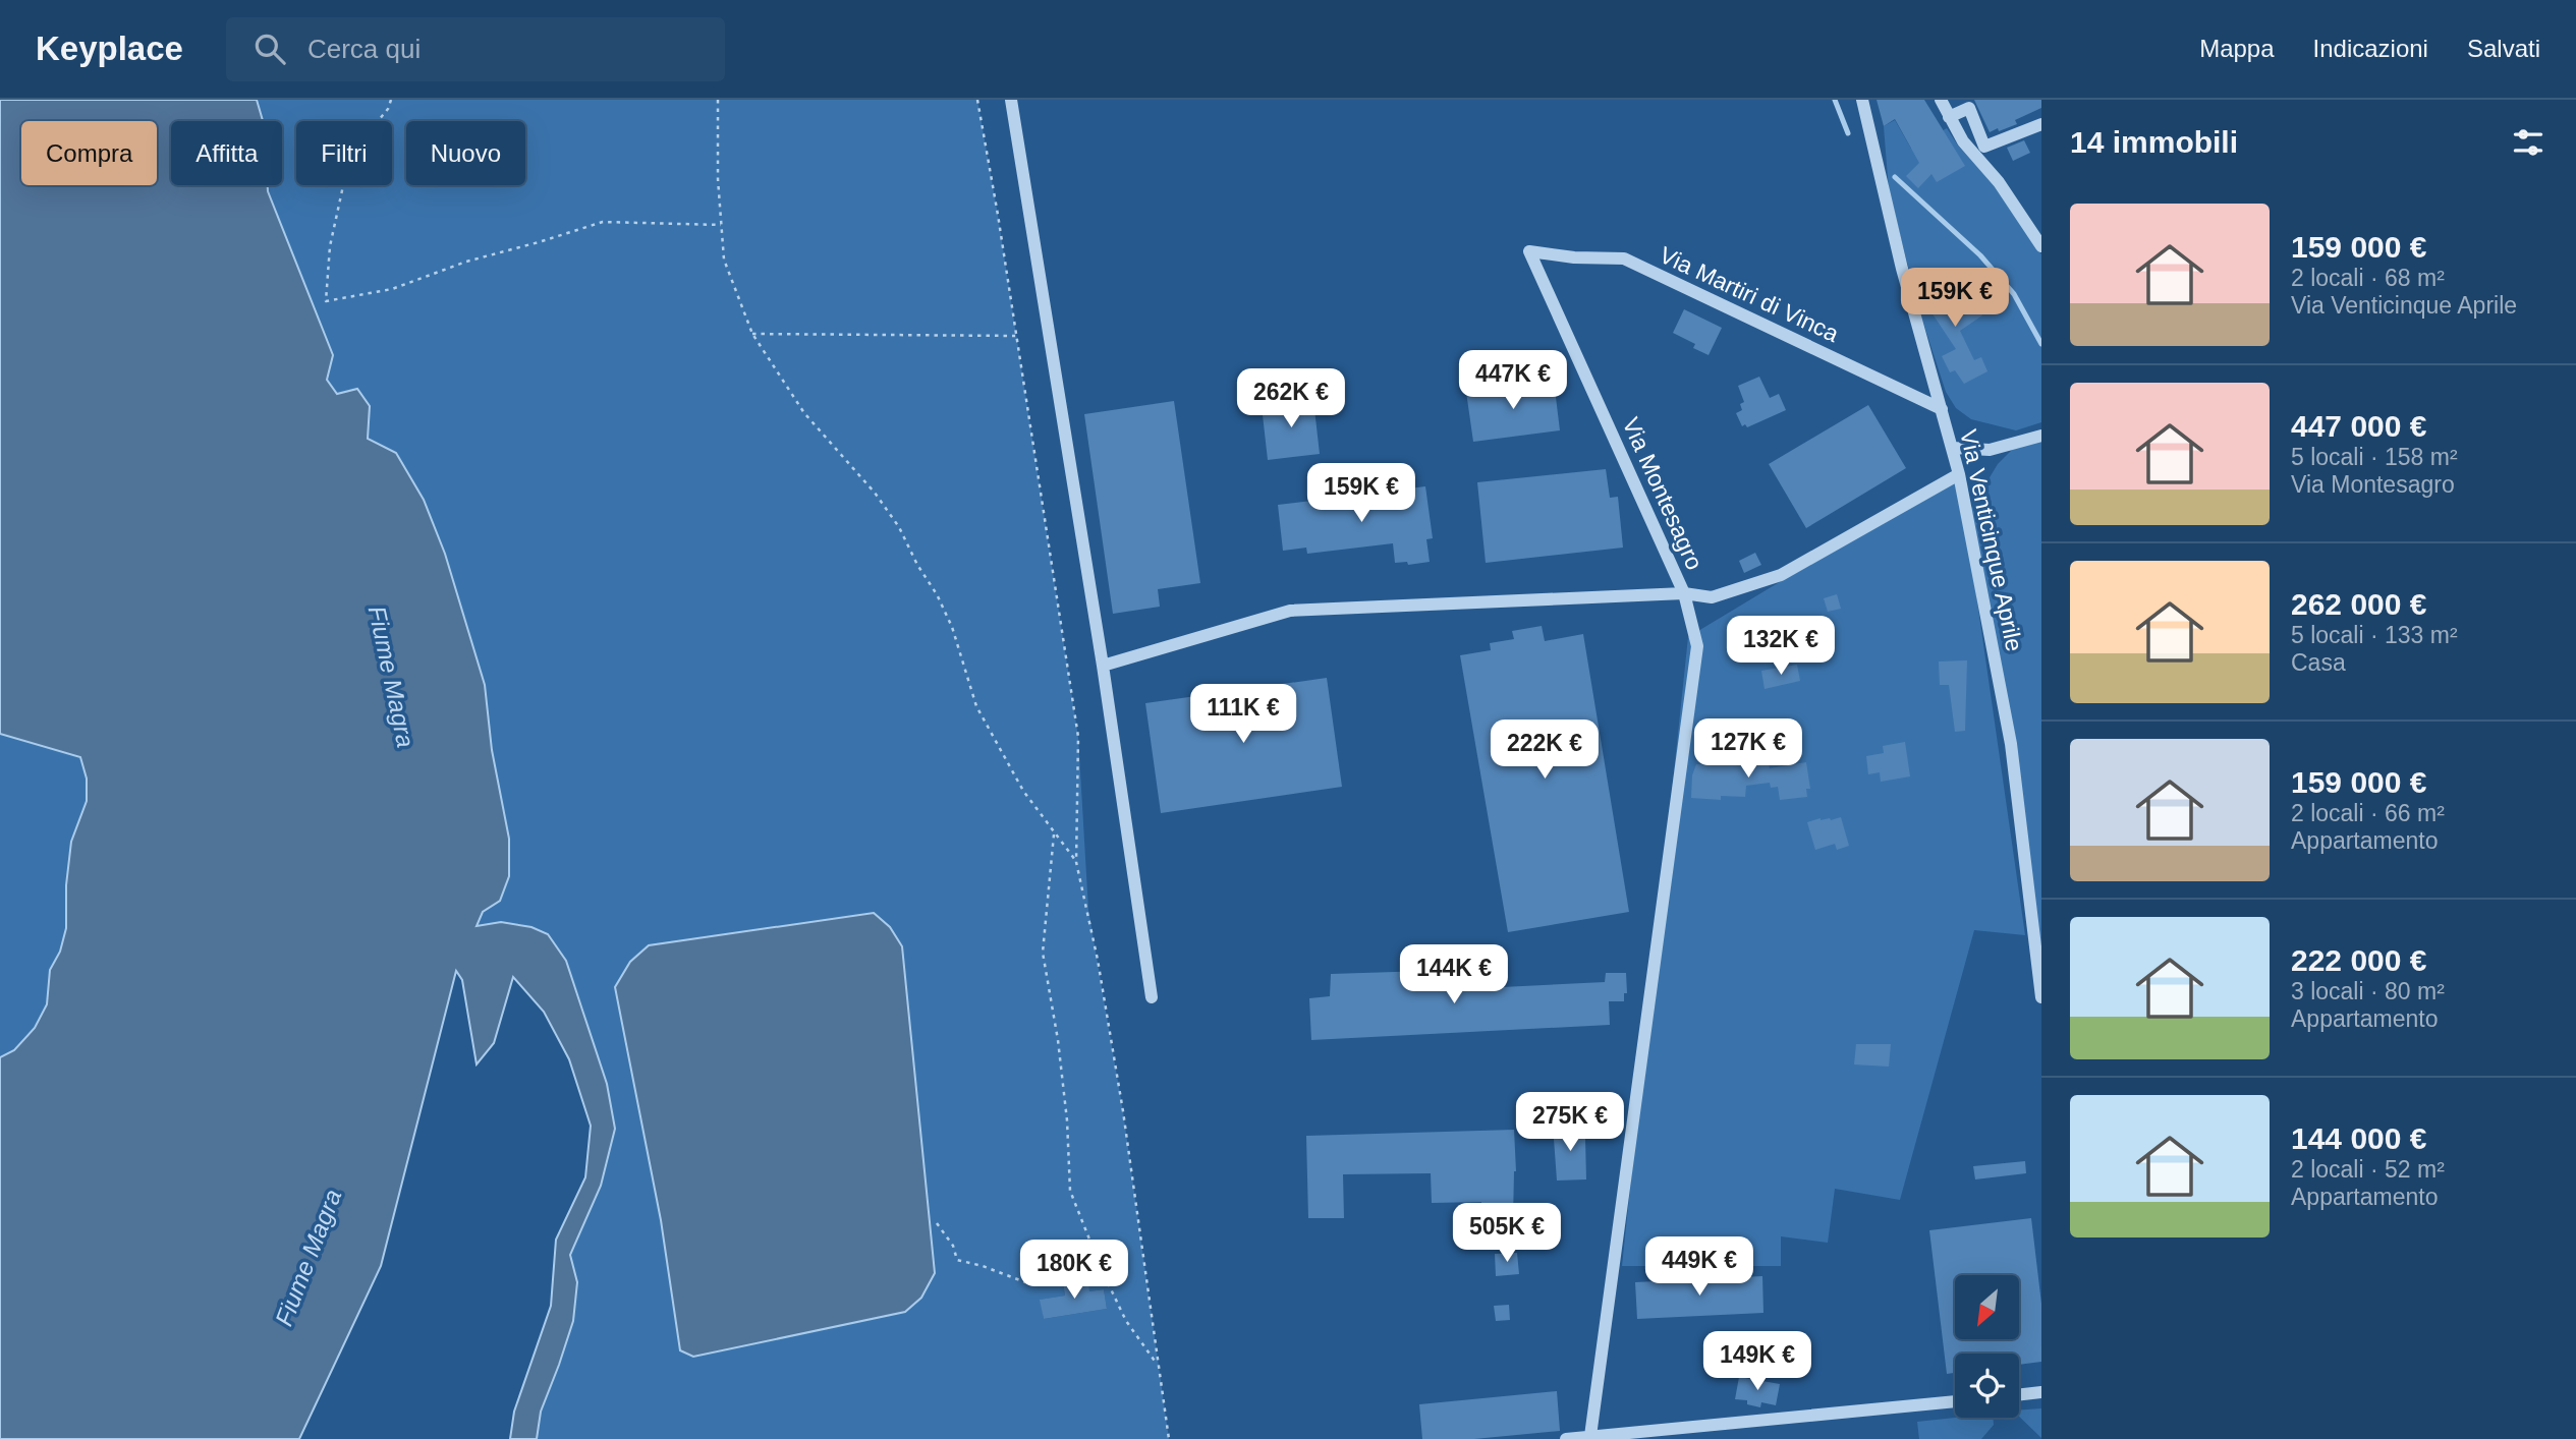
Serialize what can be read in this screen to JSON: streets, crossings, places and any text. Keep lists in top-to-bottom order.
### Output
{
  "streets": {
    "street": ["Via Martiri di Vinca", "Via Montesagro", "Via Venticinque Aprile"]
  },
  "crossings": [
    ["Via Martiri di Vinca", "Via Montesagro"],
    ["Via Martiri di Vinca", "Via Venticinque Aprile"],
    ["Via Montesagro", "Via Venticinque Aprile"]
  ],
  "water": ["Fiume Magra"],
  "north": "bottom left",
  "page": {
    "header": "Keyplace",
    "search": "Cerca qui",
    "nav": ["Mappa", "Indicazioni", "Salvati"],
    "heading": "14 immobili",
    "chip": [
      "Compra",
      "Affitta",
      "Filtri",
      "Nuovo"
    ],
    "list": [
      {
        "name": "159 000 €",
        "note": "2 locali · 68 m² · Via Venticinque Aprile"
      },
      {
        "name": "447 000 €",
        "note": "5 locali · 158 m² · Via Montesagro"
      },
      {
        "name": "262 000 €",
        "note": "5 locali · 133 m² · Casa"
      },
      {
        "name": "159 000 €",
        "note": "2 locali · 66 m² · Appartamento"
      },
      {
        "name": "222 000 €",
        "note": "3 locali · 80 m² · Appartamento"
      },
      {
        "name": "144 000 €",
        "note": "2 locali · 52 m² · Appartamento"
      }
    ],
    "price": [
      "159K €",
      "447K €",
      "262K €",
      "159K €",
      "132K €",
      "111K €",
      "127K €",
      "222K €",
      "144K €",
      "275K €",
      "505K €",
      "449K €",
      "180K €",
      "149K €"
    ]
  }
}
